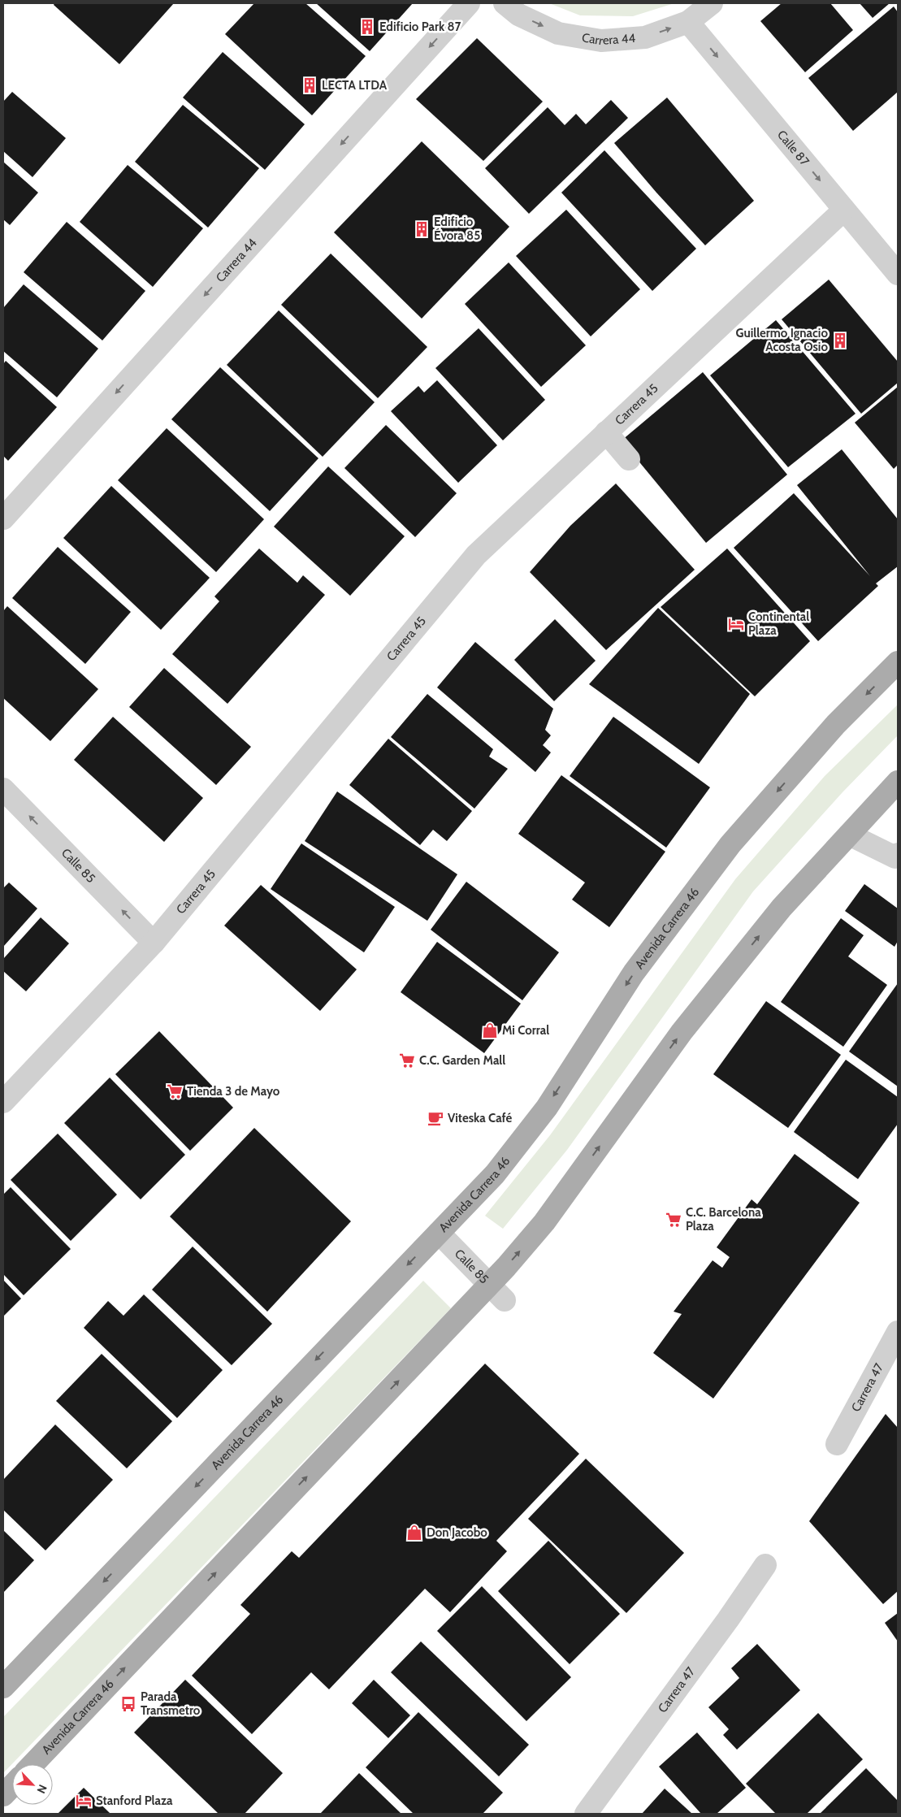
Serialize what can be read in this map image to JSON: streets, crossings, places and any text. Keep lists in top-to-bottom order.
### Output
{
  "streets": {
    "main road": ["Avenida Carrera 46"],
    "street": [
      "Carrera 44",
      "Calle 87",
      "Carrera 45",
      "Calle 85",
      "Carrera 47"
    ]
  },
  "crossings": [
    ["Carrera 44", "Calle 87"],
    ["Calle 87", "Carrera 45"],
    ["Carrera 45", "Calle 85"],
    ["Calle 85", "Avenida Carrera 46"]
  ],
  "one_way": ["Calle 87", "Calle 85"],
  "places": {
    "building": [
      "Edificio Park 87",
      "LECTA LTDA",
      "Edificio Évora 85",
      "Guillermo Ignacio Acosta Osio"
    ],
    "hotel": ["Continental Plaza", "Stanford Plaza"],
    "shop": ["Mi Corral", "Don Jacobo"],
    "supermarket": ["C.C. Garden Mall", "Tienda 3 de Mayo", "C.C. Barcelona Plaza"],
    "cafe": ["Viteska Café"],
    "bus stop": ["Parada Transmetro"]
  },
  "north": "bottom right"
}
